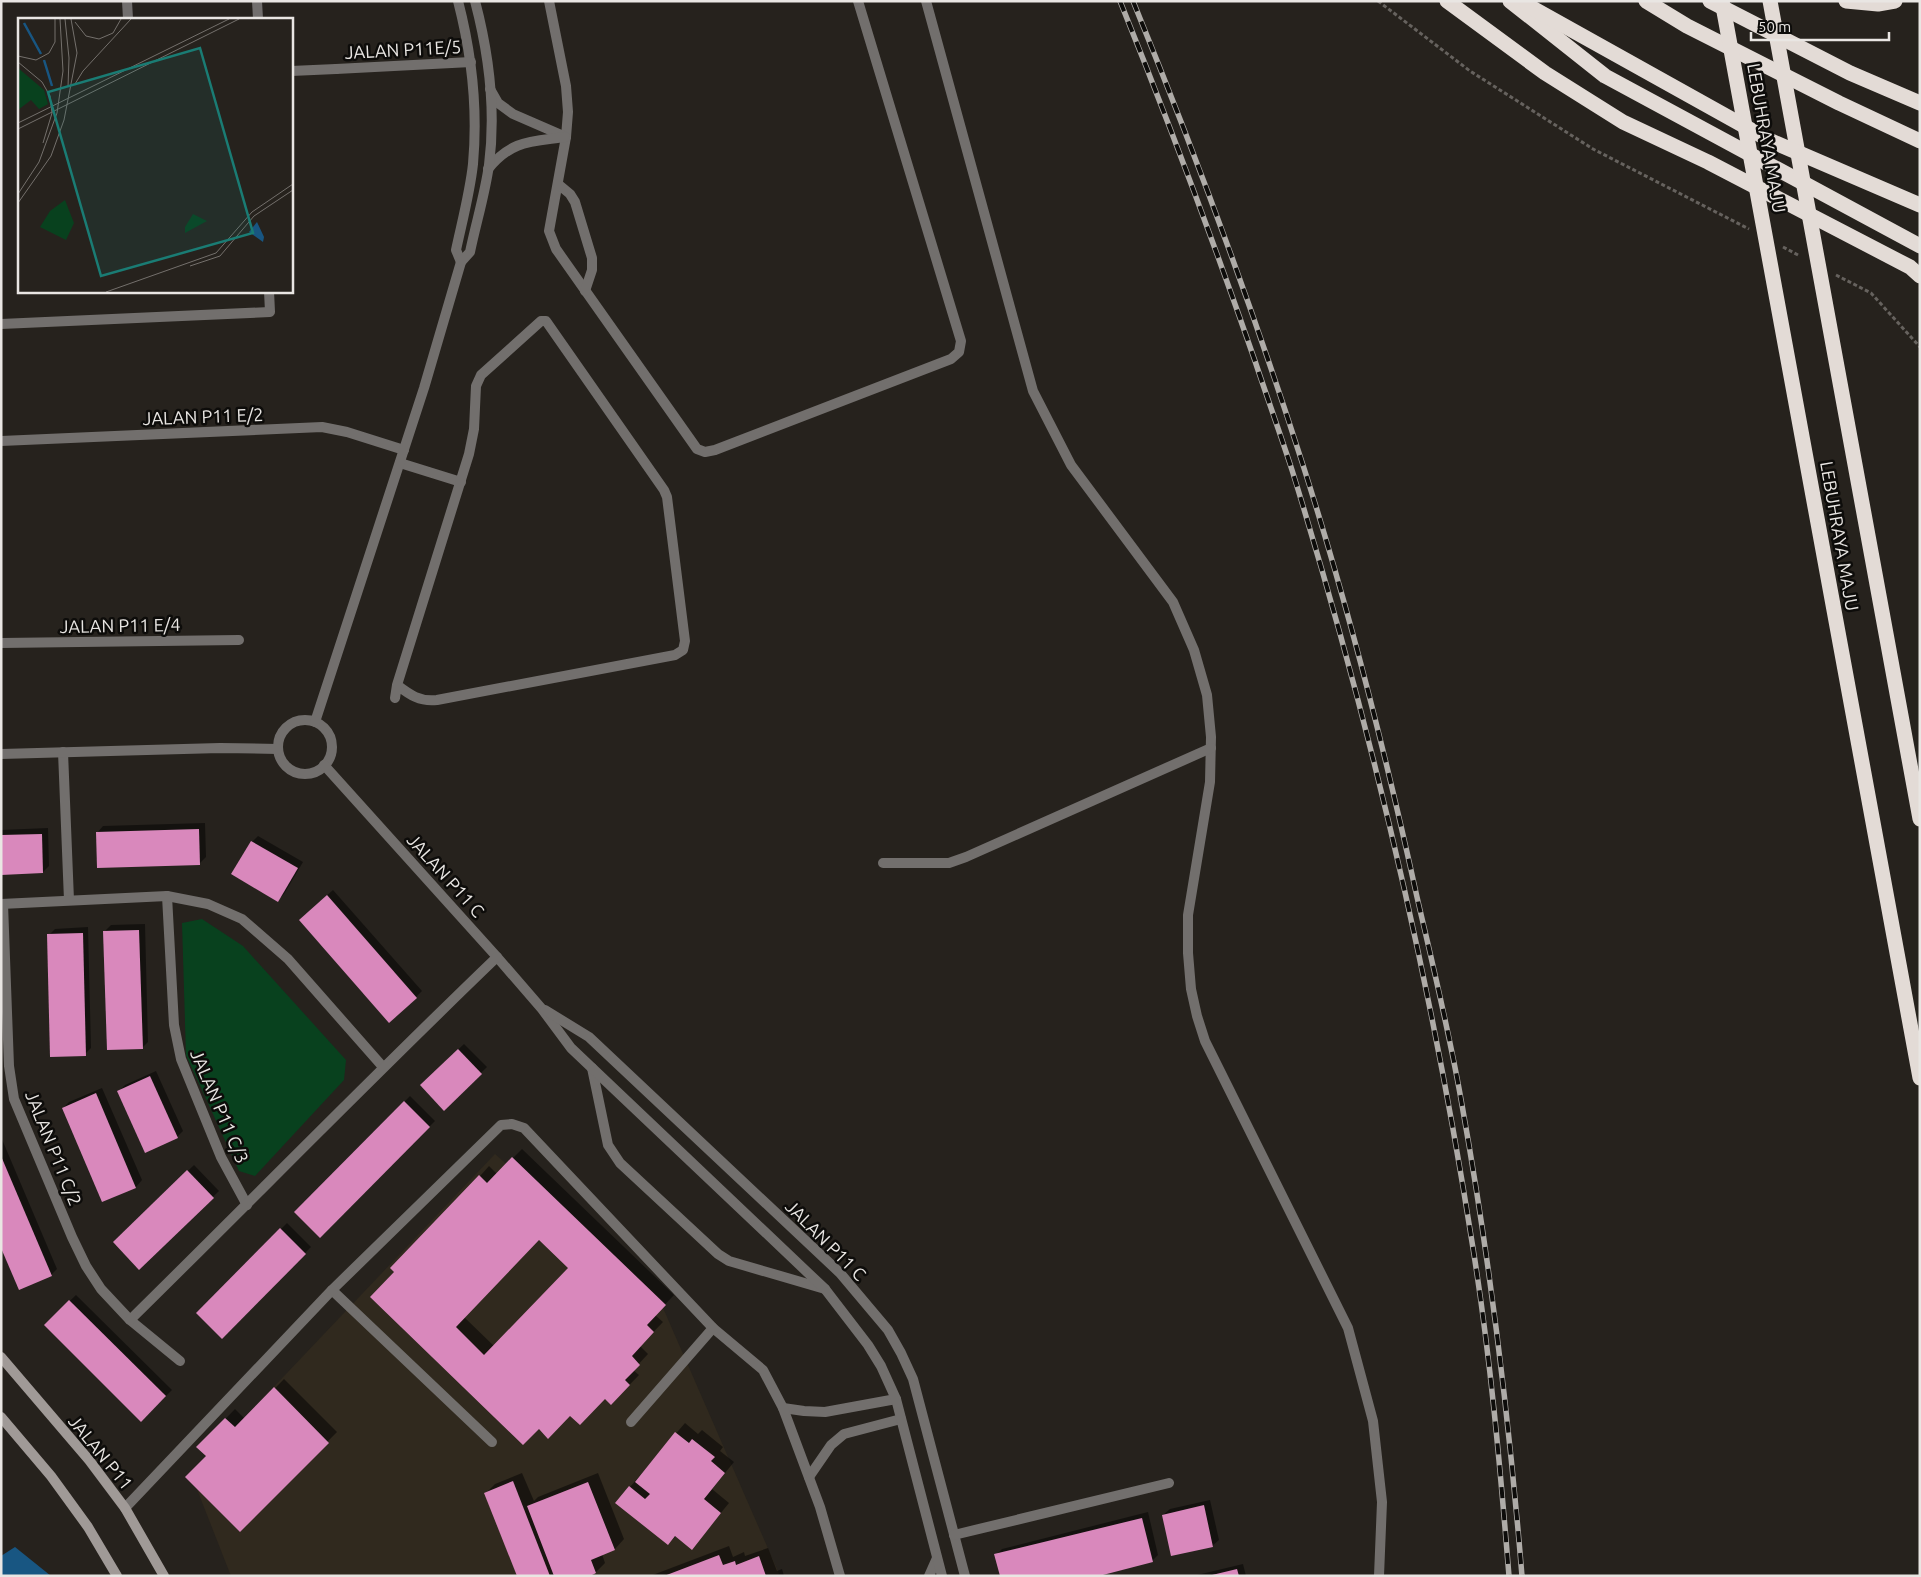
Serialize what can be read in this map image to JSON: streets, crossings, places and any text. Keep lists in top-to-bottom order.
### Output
{
  "streets": {
    "highway": ["LEBUHRAYA MAJU"],
    "main road": ["JALAN P11"],
    "street": [
      "JALAN P11E/5",
      "JALAN P11 E/2",
      "JALAN P11 E/4",
      "JALAN P11 C",
      "JALAN P11 C/3",
      "JALAN P11 C/2"
    ]
  },
  "scale_bar": "50 m"
}
